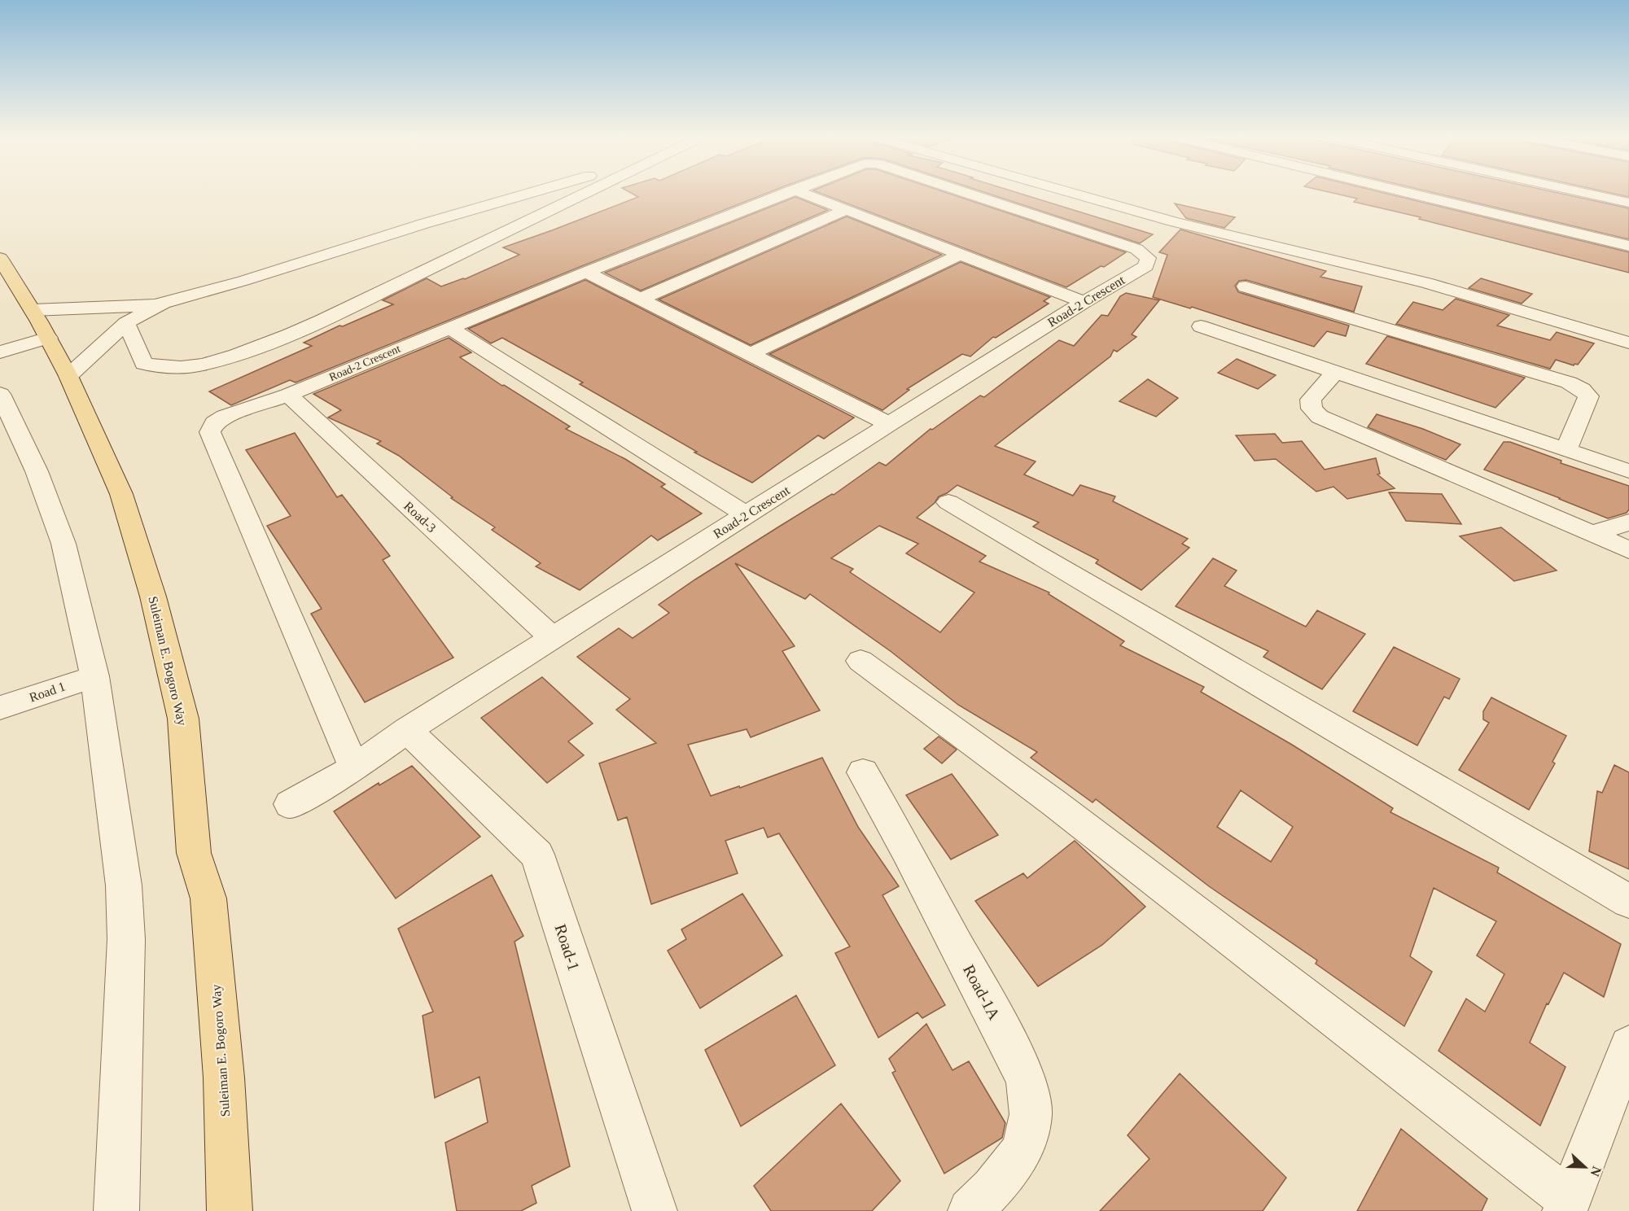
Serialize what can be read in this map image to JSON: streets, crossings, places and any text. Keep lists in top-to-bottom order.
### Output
{
  "streets": {
    "main road": ["Suleiman E. Bogoro Way"],
    "street": [
      "Road-2 Crescent",
      "Road-3",
      "Road 1",
      "Road-1",
      "Road-1A"
    ]
  },
  "crossings": [
    ["Road-2 Crescent", "Road-3"],
    ["Road-2 Crescent", "Road-1"]
  ],
  "north": "right"
}
